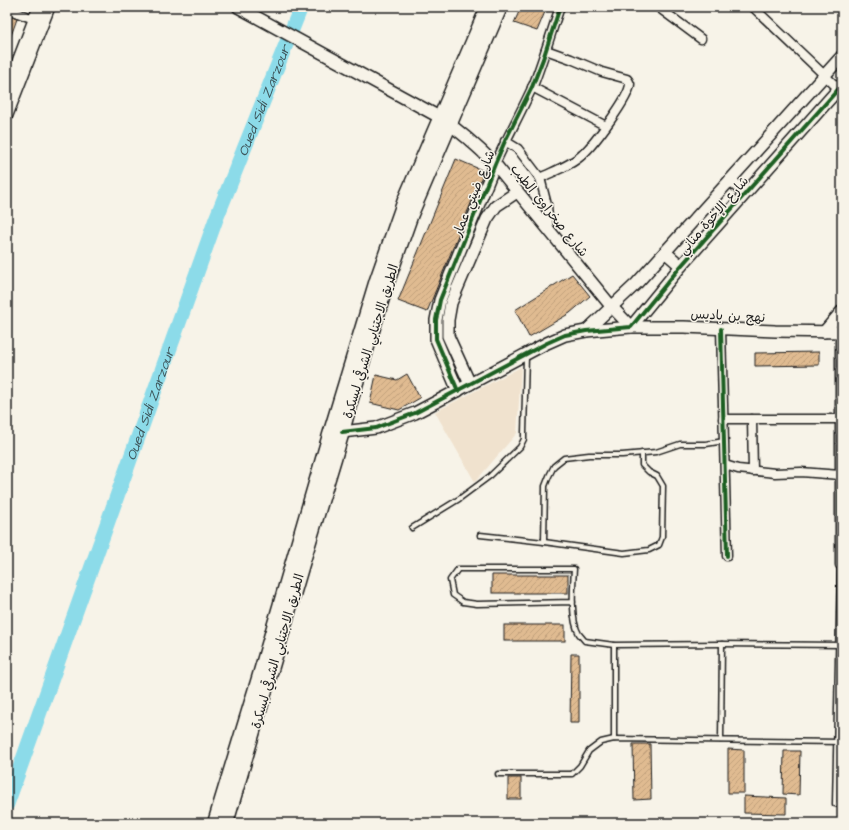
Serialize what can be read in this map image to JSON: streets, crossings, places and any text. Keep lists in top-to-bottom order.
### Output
{
  "streets": {
    "highway": ["الطريق الاجتنابي الشرقي لبسكرة"],
    "street": [
      "شارع ضيتي عمار",
      "شارع صخراوي الطيب",
      "شارع الإخوة مناني",
      "نهج بن باديس"
    ]
  },
  "crossings": [
    ["شارع ضيتي عمار", "شارع صخراوي الطيب"],
    ["شارع صخراوي الطيب", "شارع الإخوة مناني"],
    ["شارع صخراوي الطيب", "نهج بن باديس"],
    ["شارع صخراوي الطيب", "الطريق الاجتنابي الشرقي لبسكرة"],
    ["شارع الإخوة مناني", "نهج بن باديس"]
  ],
  "water": ["Oued Sidi Zarzour"]
}
